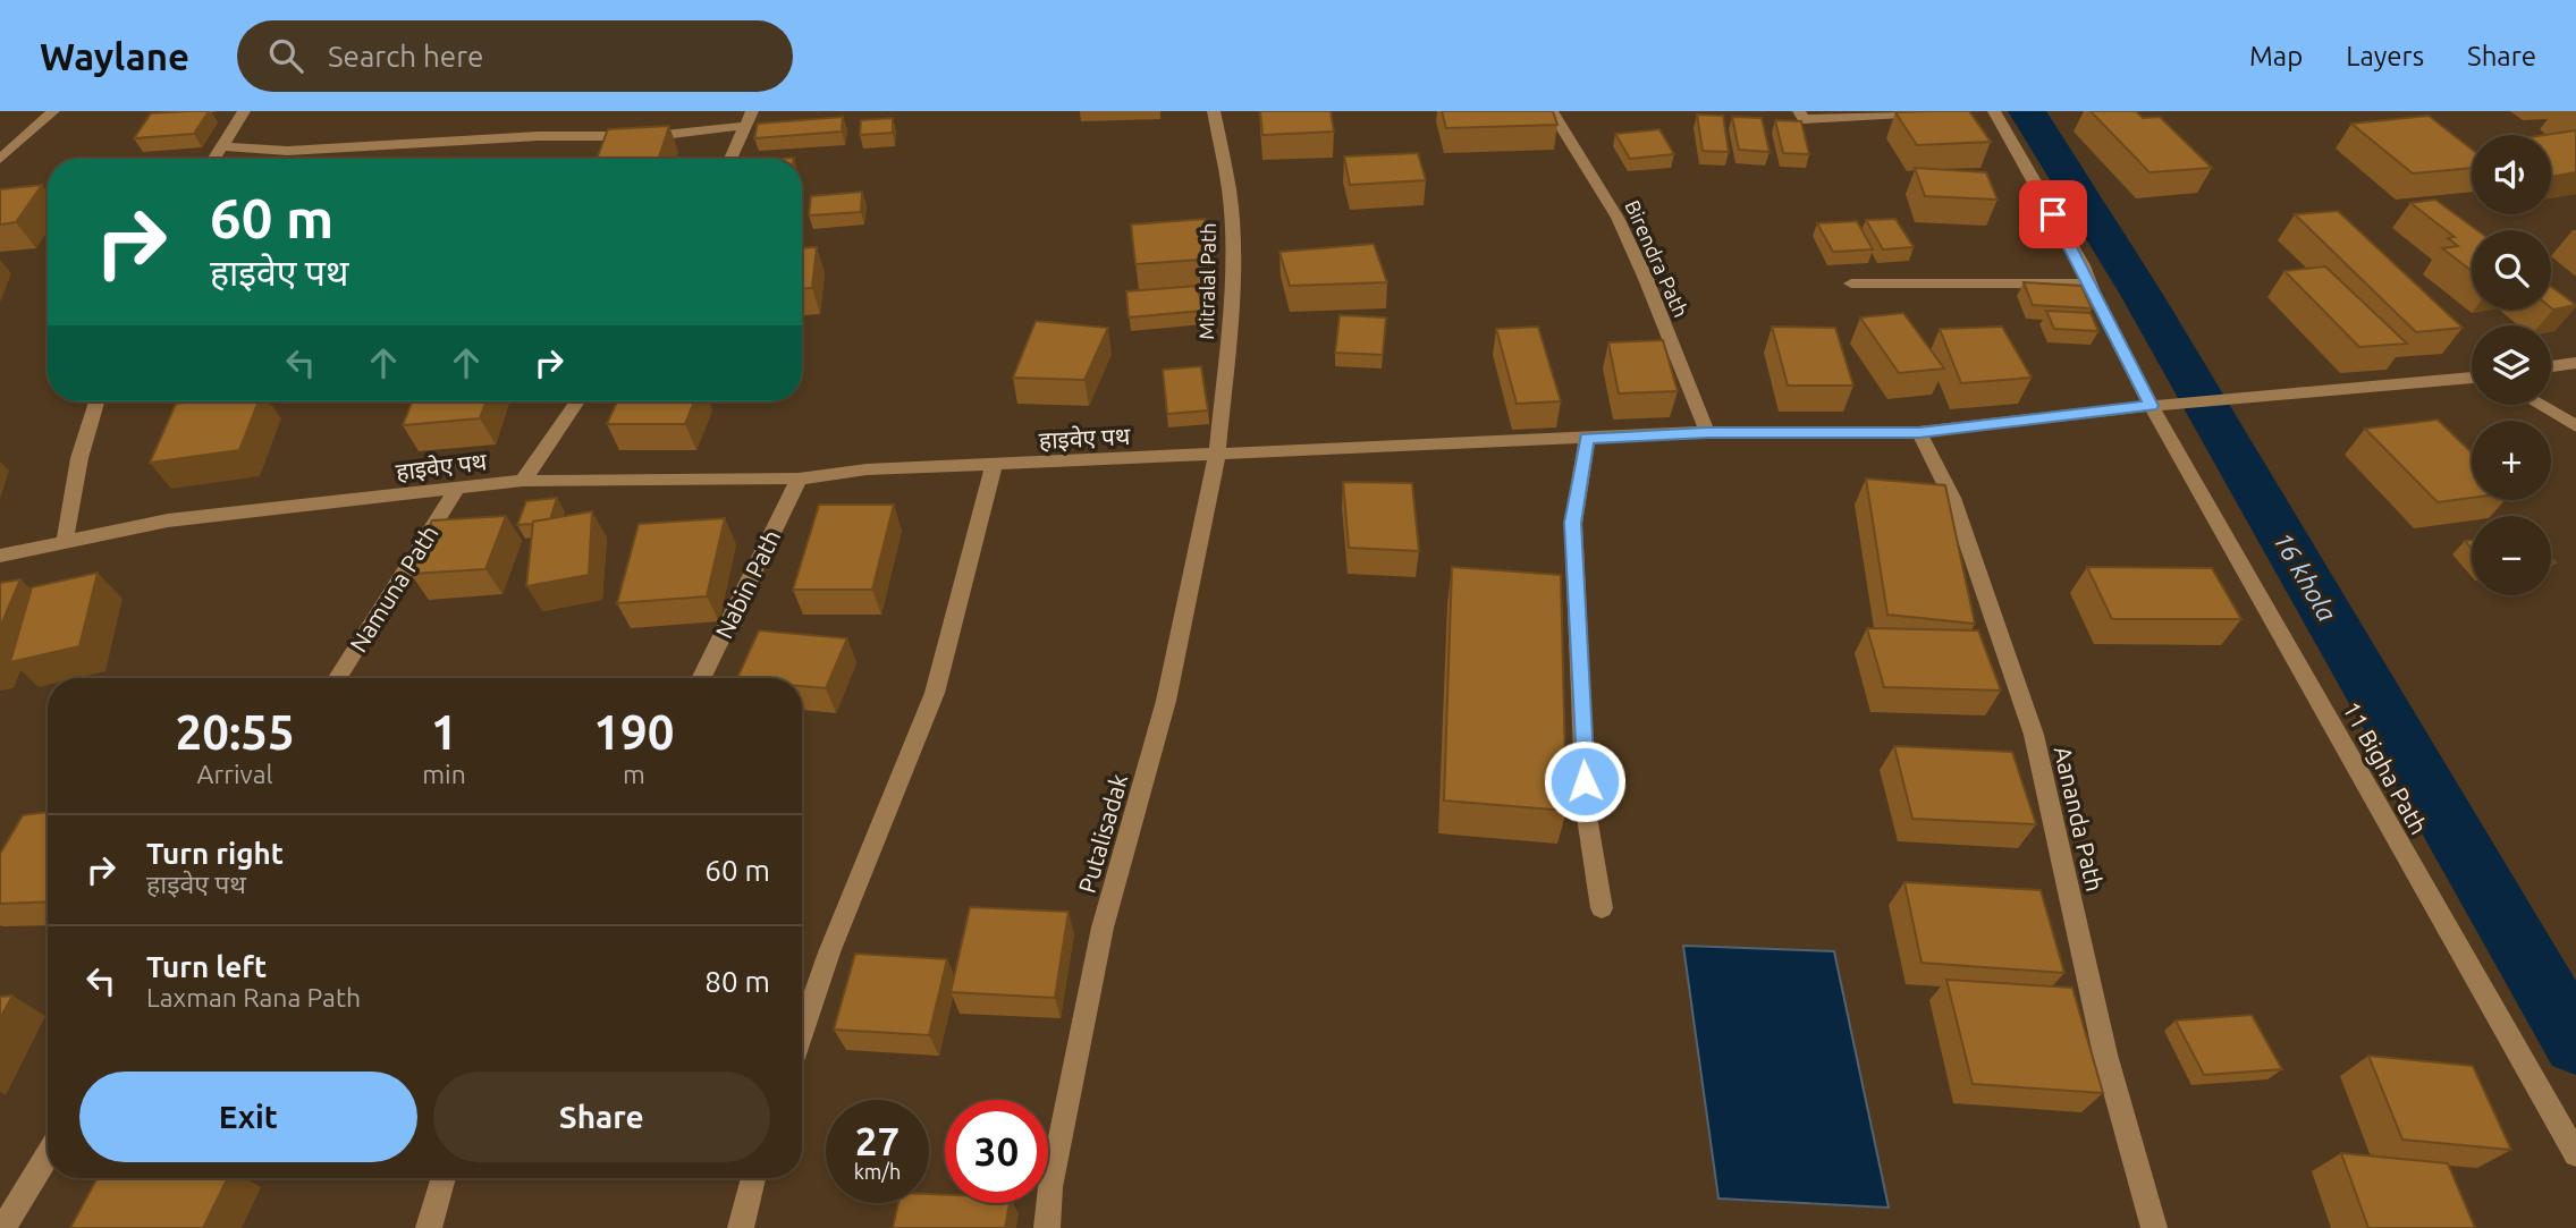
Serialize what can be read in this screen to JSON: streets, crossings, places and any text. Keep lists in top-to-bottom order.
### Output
{
  "streets": {
    "street": [
      "Birendra Path",
      "Mitralal Path",
      "हाइवेए पथ",
      "Nabin Path",
      "Namuna Path",
      "11 Bigha Path",
      "Aananda Path",
      "Putalisadak"
    ]
  },
  "crossings": [
    ["Birendra Path", "हाइवेए पथ"],
    ["Mitralal Path", "हाइवेए पथ"],
    ["Mitralal Path", "Putalisadak"],
    ["हाइवेए पथ", "Nabin Path"],
    ["हाइवेए पथ", "Namuna Path"],
    ["हाइवेए पथ", "11 Bigha Path"],
    ["हाइवेए पथ", "Aananda Path"],
    ["हाइवेए पथ", "Putalisadak"]
  ],
  "water": ["16 khola"],
  "page": {
    "header": "Waylane",
    "search": "Search here",
    "nav": ["Map", "Layers", "Share"],
    "map_buttons": ["+", "−"],
    "turn": ["60 m", "हाइवेए पथ"],
    "eta": [
      "20:55",
      "Arrival",
      "1",
      "min",
      "190",
      "m"
    ],
    "list": [
      {
        "name": "Turn right",
        "note": "हाइवेए पथ",
        "value": "60 m"
      },
      {
        "name": "Turn left",
        "note": "Laxman Rana Path",
        "value": "80 m"
      }
    ],
    "buttons": ["Exit", "Share"],
    "speed": "27 km/h",
    "limit": "30"
  }
}
